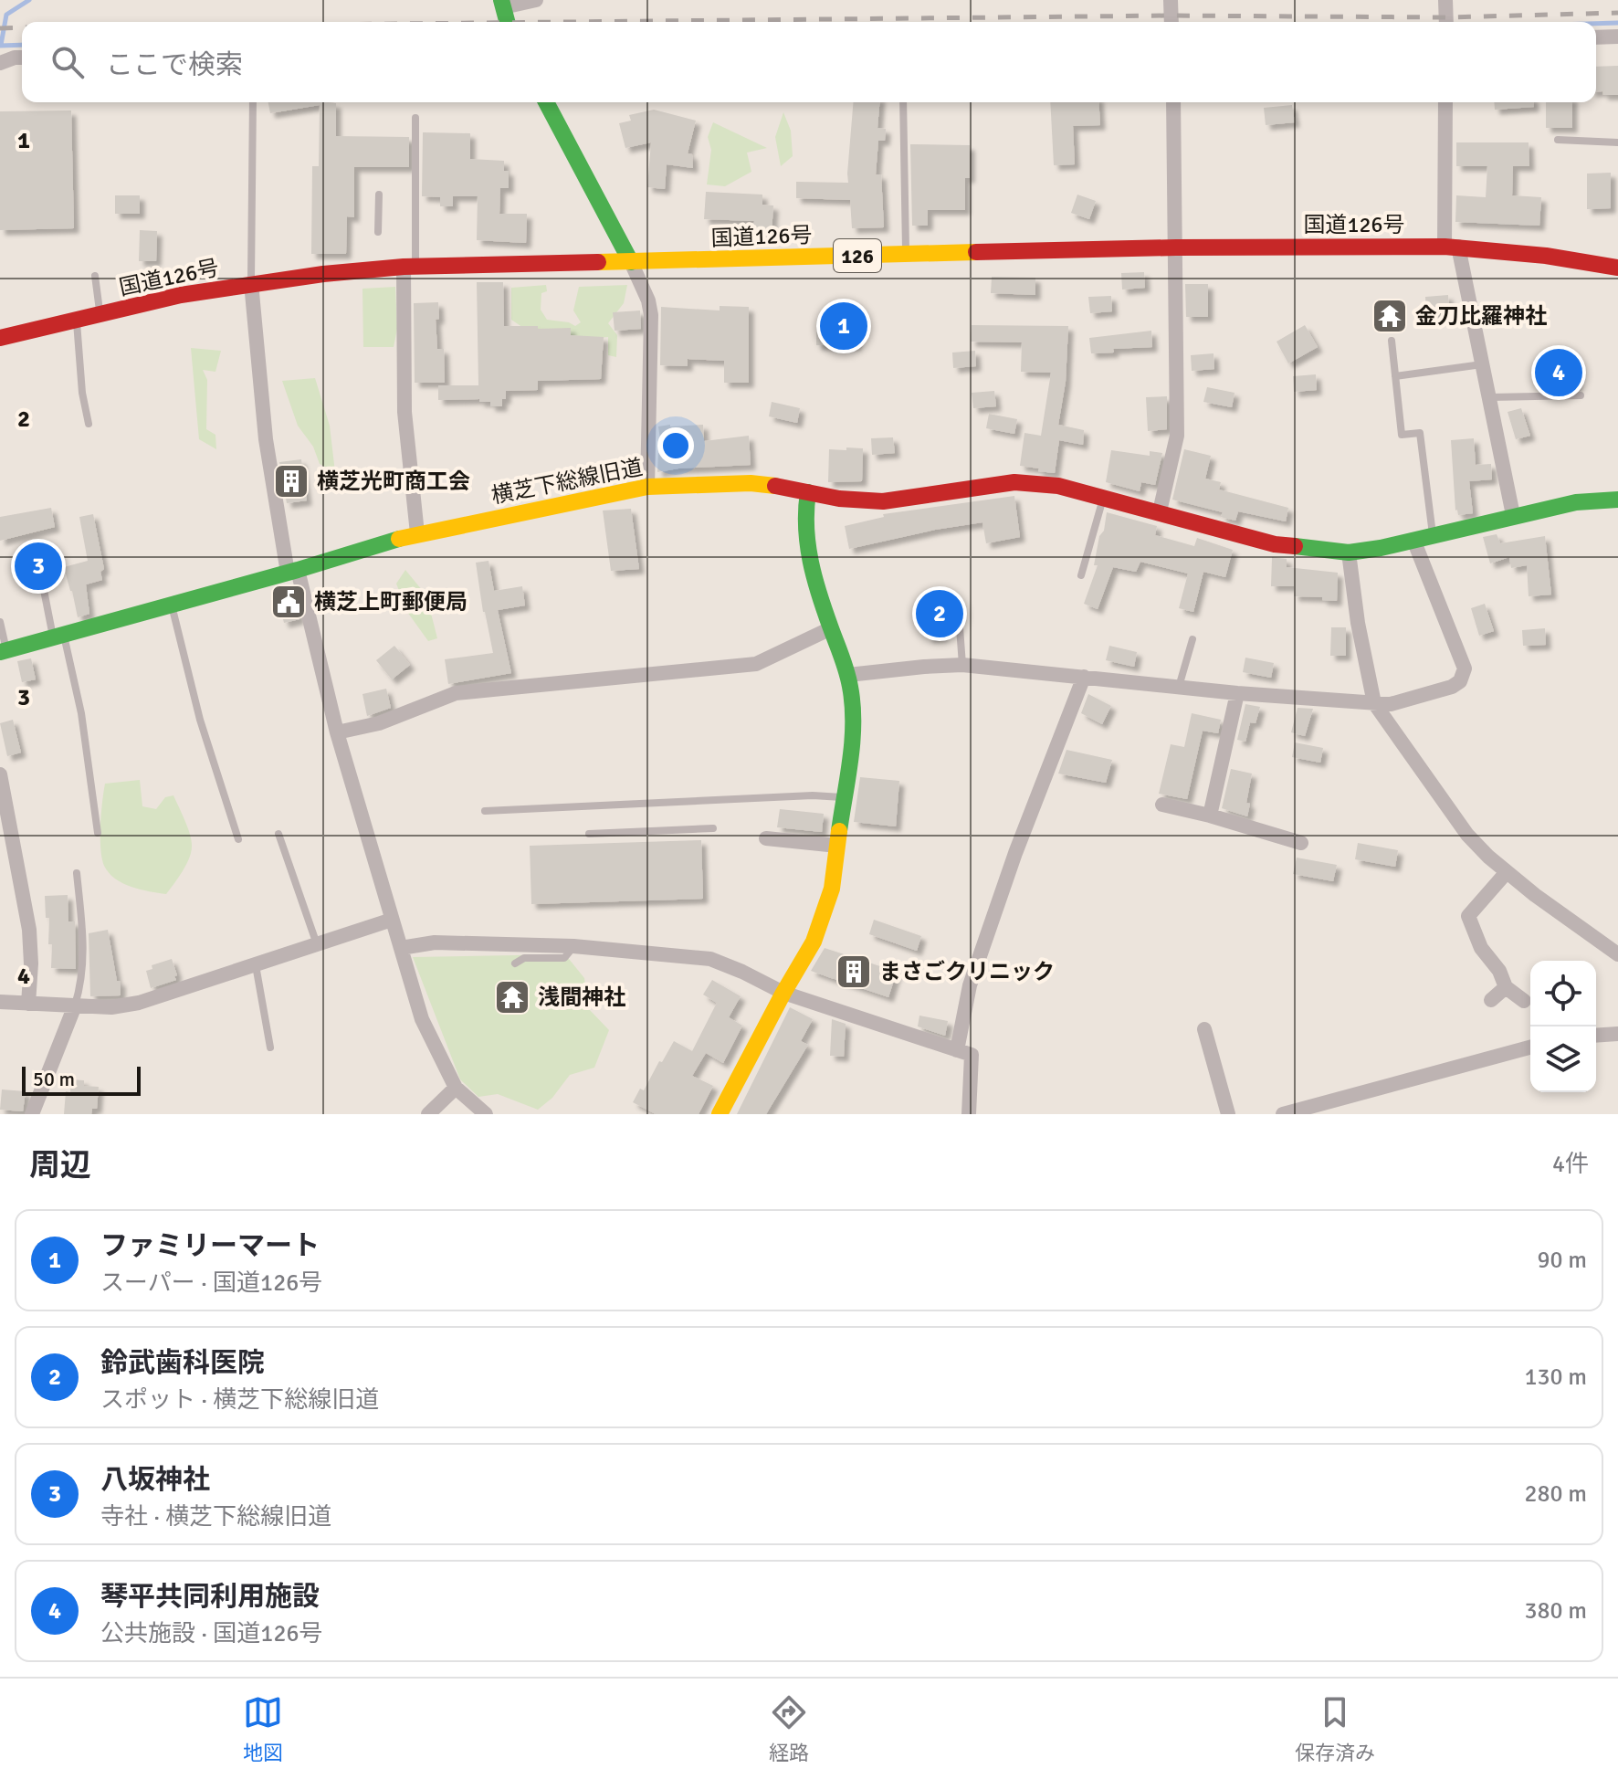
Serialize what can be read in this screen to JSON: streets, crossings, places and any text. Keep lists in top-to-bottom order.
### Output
{
  "streets": {
    "main road": ["国道126号", "126", "横芝下総線旧道"]
  },
  "places": {
    "temple": ["金刀比羅神社", "浅間神社"],
    "building": ["横芝光町商工会", "まさごクリニック"],
    "public building": ["横芝上町郵便局"]
  },
  "scale_bar": "50 m",
  "page": {
    "search": "ここで検索",
    "pins": [
      "1",
      "4",
      "3",
      "2"
    ],
    "scale": "50 m",
    "heading": ["周辺", "4件"],
    "list": [
      {
        "mark": "1",
        "name": "ファミリーマート",
        "note": "スーパー · 国道126号",
        "value": "90 m"
      },
      {
        "mark": "2",
        "name": "鈴武歯科医院",
        "note": "スポット · 横芝下総線旧道",
        "value": "130 m"
      },
      {
        "mark": "3",
        "name": "八坂神社",
        "note": "寺社 · 横芝下総線旧道",
        "value": "280 m"
      },
      {
        "mark": "4",
        "name": "琴平共同利用施設",
        "note": "公共施設 · 国道126号",
        "value": "380 m"
      }
    ],
    "nav": ["地図", "経路", "保存済み"]
  },
  "grid": {
    "rows": [
      "1",
      "2",
      "3",
      "4"
    ]
  }
}
